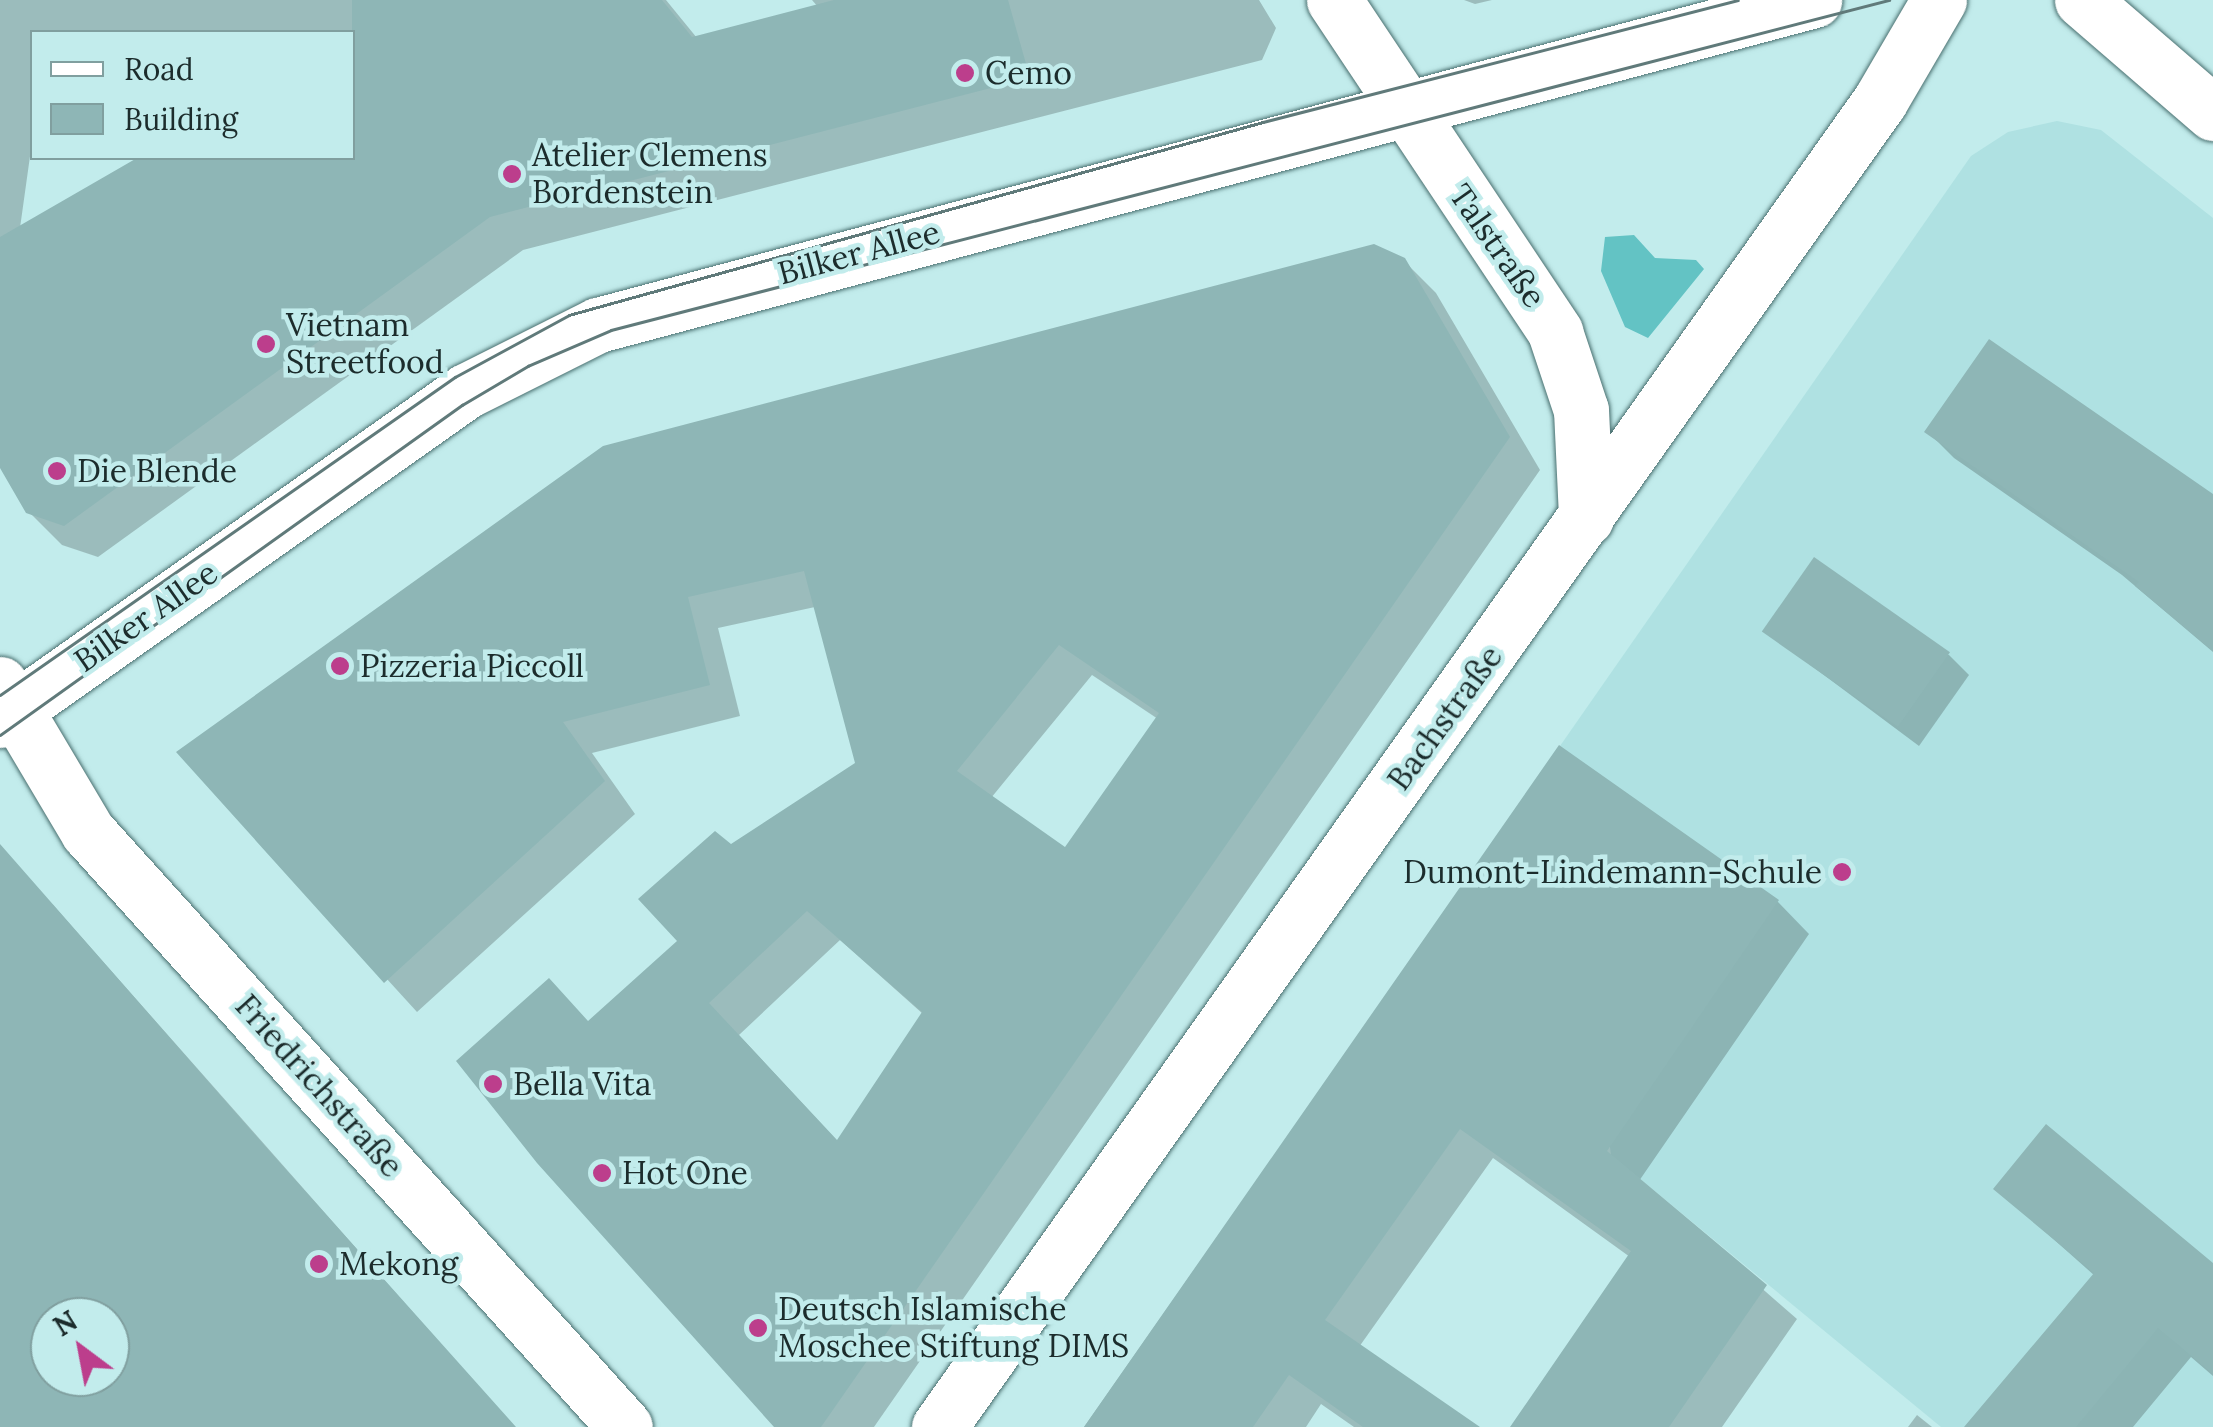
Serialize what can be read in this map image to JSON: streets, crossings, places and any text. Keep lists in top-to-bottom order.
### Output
{
  "streets": {
    "street": [
      "Talstraße",
      "Bilker Allee",
      "Bachstraße",
      "Friedrichstraße"
    ]
  },
  "crossings": [
    ["Talstraße", "Bilker Allee"],
    ["Talstraße", "Bachstraße"],
    ["Bilker Allee", "Friedrichstraße"]
  ],
  "places": [
    "Cemo",
    "Atelier Clemens Bordenstein",
    "Vietnam Streetfood",
    "Die Blende",
    "Pizzeria Piccoll",
    "Dumont-Lindemann-Schule",
    "Bella Vita",
    "Hot One",
    "Mekong",
    "Deutsch Islamische Moschee Stiftung DIMS"
  ],
  "legend": ["Road", "Building"],
  "north": "top left"
}
